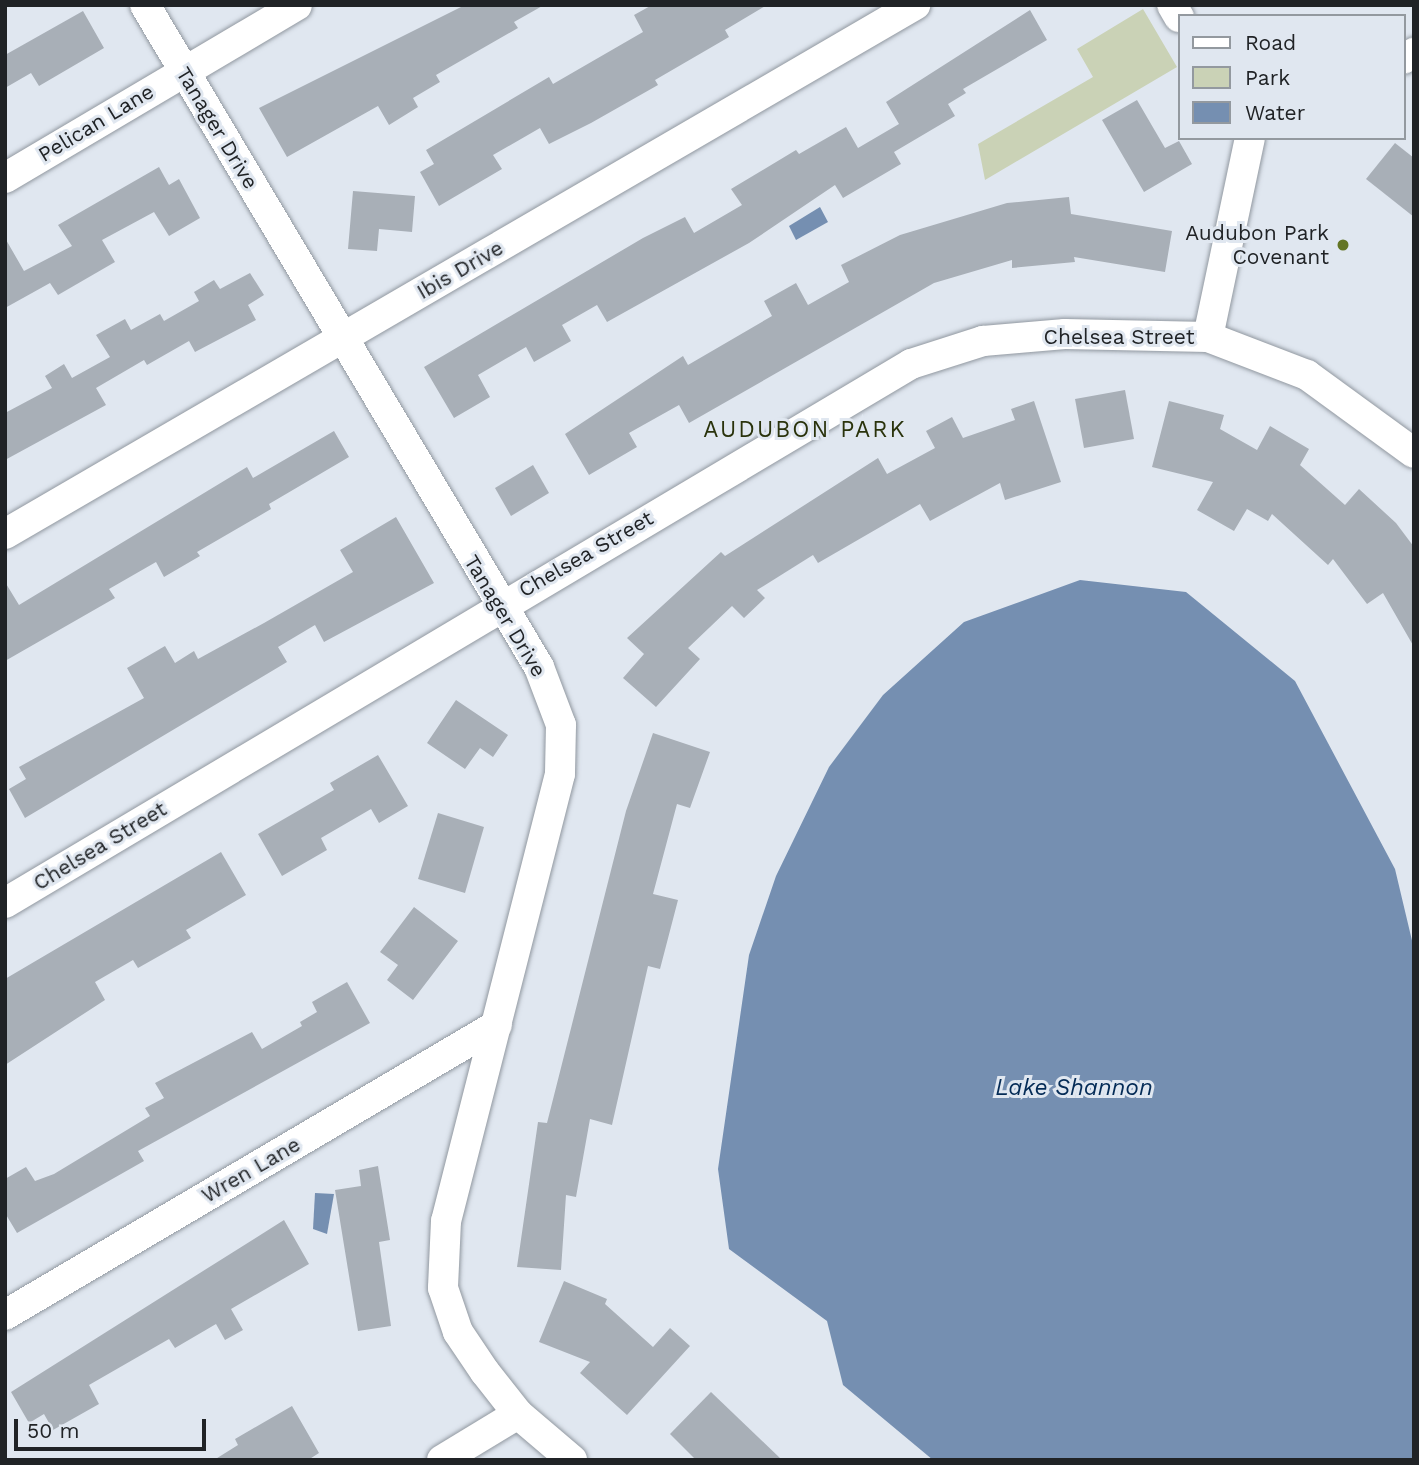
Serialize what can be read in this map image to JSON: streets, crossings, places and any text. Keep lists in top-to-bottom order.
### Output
{
  "streets": {
    "street": [
      "Pelican Lane",
      "Tanager Drive",
      "Ibis Drive",
      "Chelsea Street",
      "Wren Lane"
    ]
  },
  "crossings": [
    ["Pelican Lane", "Tanager Drive"],
    ["Tanager Drive", "Ibis Drive"],
    ["Tanager Drive", "Chelsea Street"],
    ["Tanager Drive", "Wren Lane"]
  ],
  "districts": ["AUDUBON PARK"],
  "water": ["Lake Shannon"],
  "places": ["Audubon Park Covenant"],
  "legend": ["Road", "Park", "Water"],
  "scale_bar": "50 m"
}
